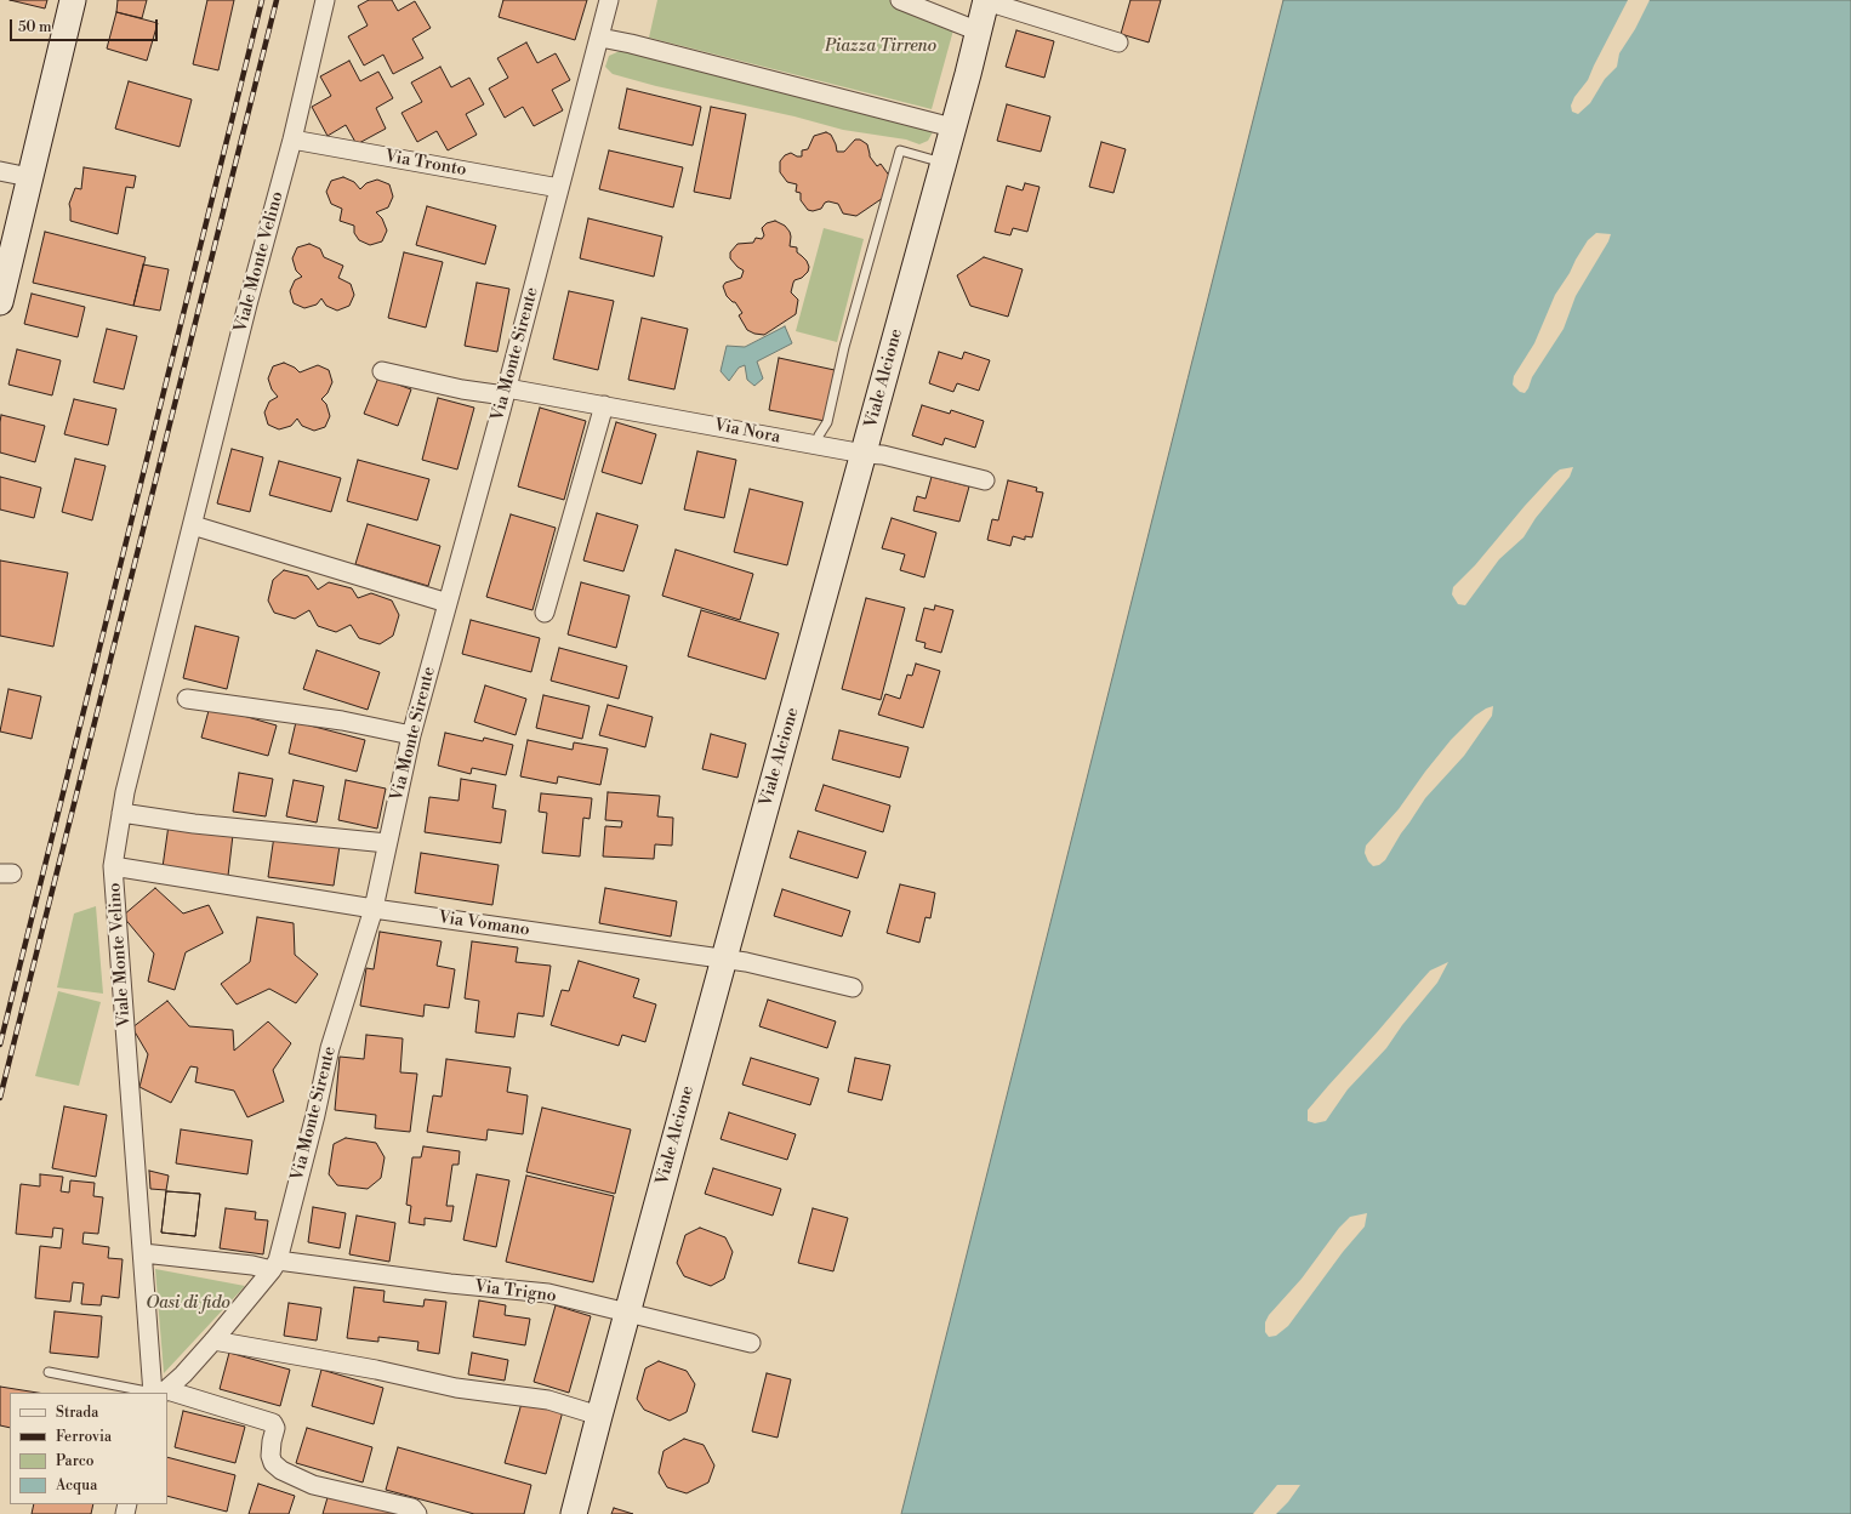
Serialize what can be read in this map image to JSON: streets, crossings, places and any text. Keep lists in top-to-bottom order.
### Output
{
  "streets": {
    "street": [
      "Via Tronto",
      "Viale Monte Velino",
      "Via Monte Sirente",
      "Viale Alcione",
      "Via Nora",
      "Via Vomano",
      "Via Trigno"
    ]
  },
  "crossings": [
    ["Via Tronto", "Viale Monte Velino"],
    ["Via Tronto", "Via Monte Sirente"],
    ["Viale Monte Velino", "Via Monte Sirente"],
    ["Viale Monte Velino", "Via Vomano"],
    ["Viale Monte Velino", "Via Trigno"],
    ["Via Monte Sirente", "Via Nora"],
    ["Via Monte Sirente", "Via Vomano"],
    ["Via Monte Sirente", "Via Trigno"],
    ["Viale Alcione", "Via Nora"],
    ["Viale Alcione", "Via Vomano"],
    ["Viale Alcione", "Via Trigno"]
  ],
  "parks": ["Piazza Tirreno", "Oasi di fido"],
  "legend": [
    "Strada",
    "Ferrovia",
    "Parco",
    "Acqua"
  ],
  "scale_bar": "50 m"
}
